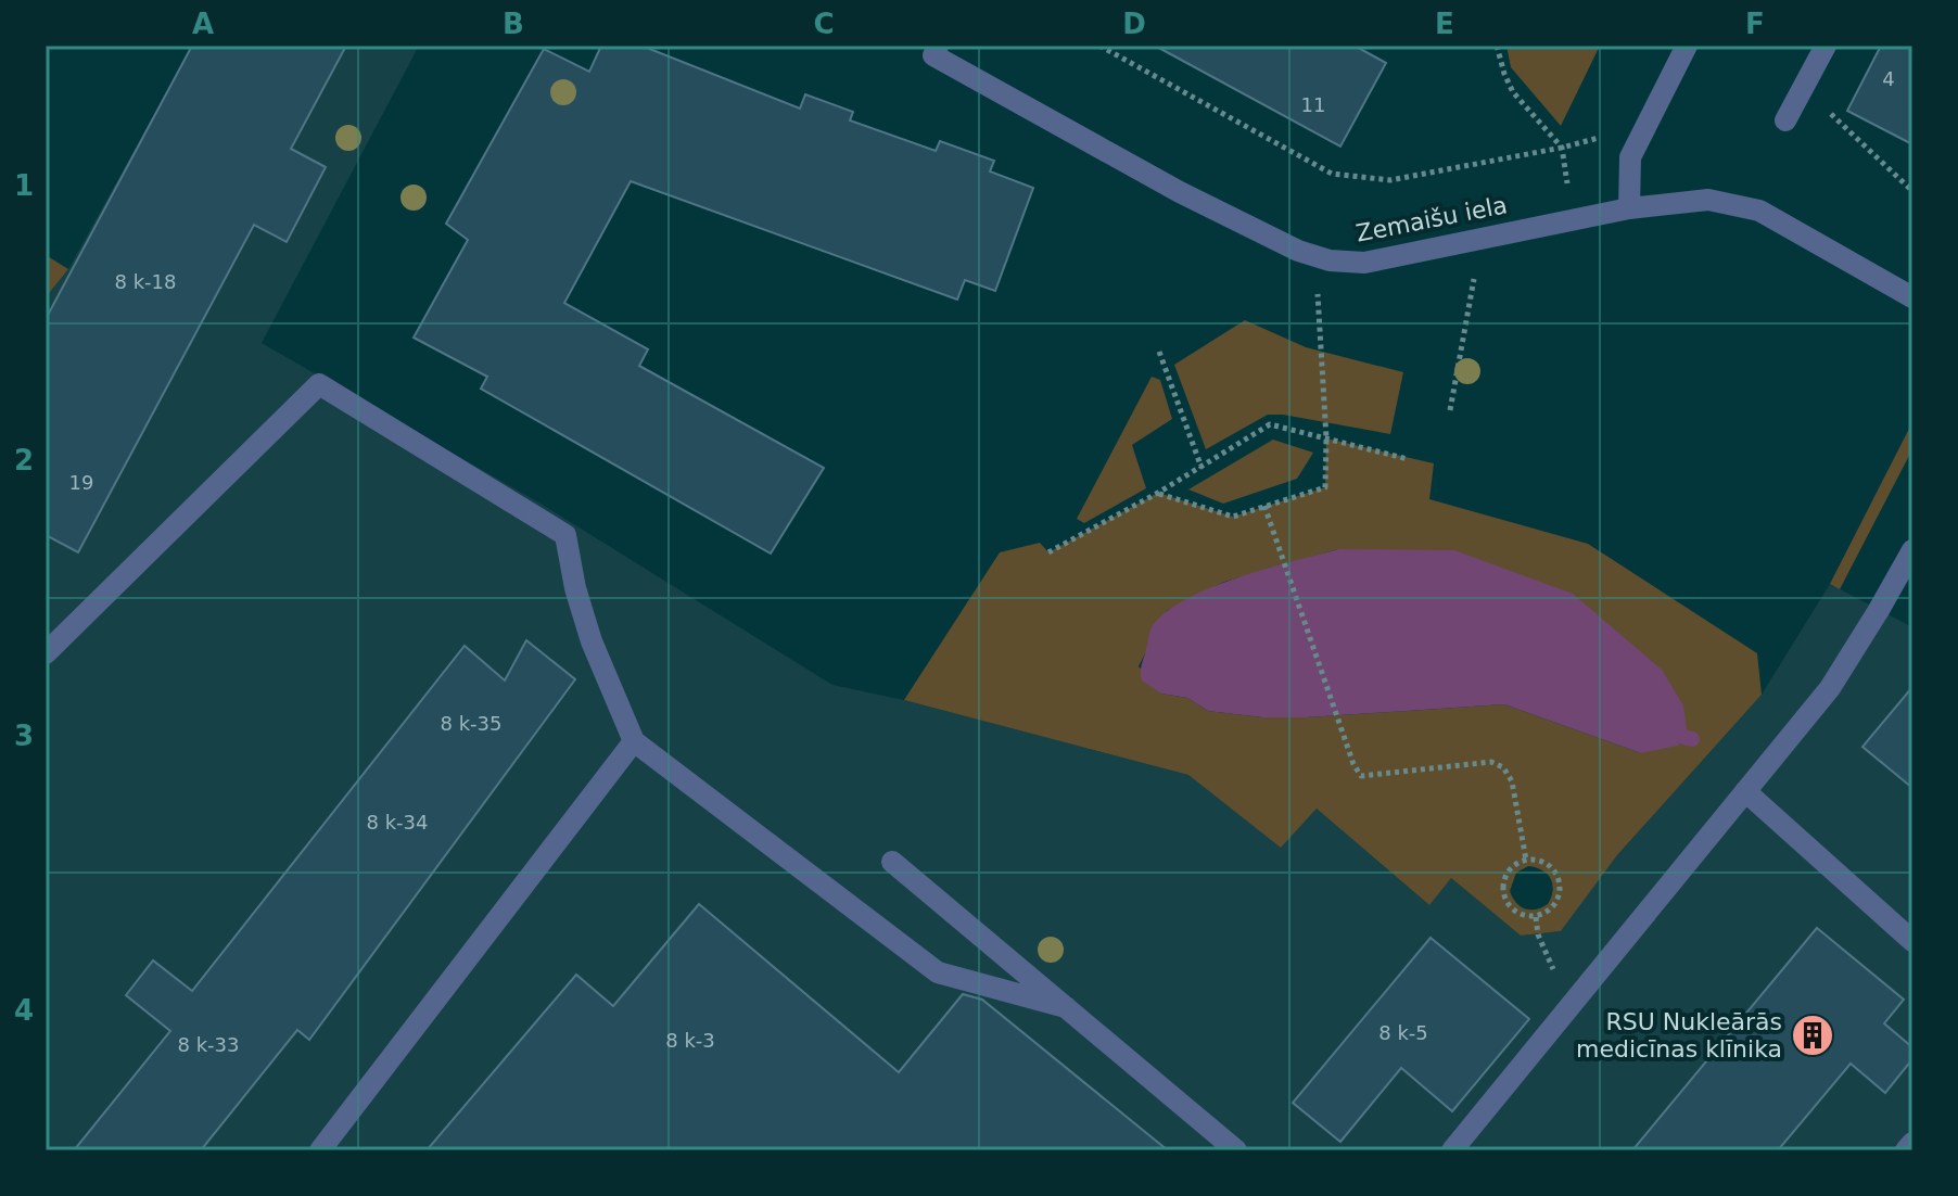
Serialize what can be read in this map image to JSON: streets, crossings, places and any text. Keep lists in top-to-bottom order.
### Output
{
  "streets": {
    "street": ["Zemaišu iela"]
  },
  "places": {
    "building": ["RSU Nukleārās medicīnas klīnika"]
  },
  "house_numbers": [
    "4",
    "11",
    "8 k-18",
    "19",
    "8 k-35",
    "8 k-34",
    "8 k-5",
    "8 k-3",
    "8 k-33"
  ],
  "grid": {
    "columns": [
      "A",
      "B",
      "C",
      "D",
      "E",
      "F"
    ],
    "rows": [
      "1",
      "2",
      "3",
      "4"
    ]
  }
}
